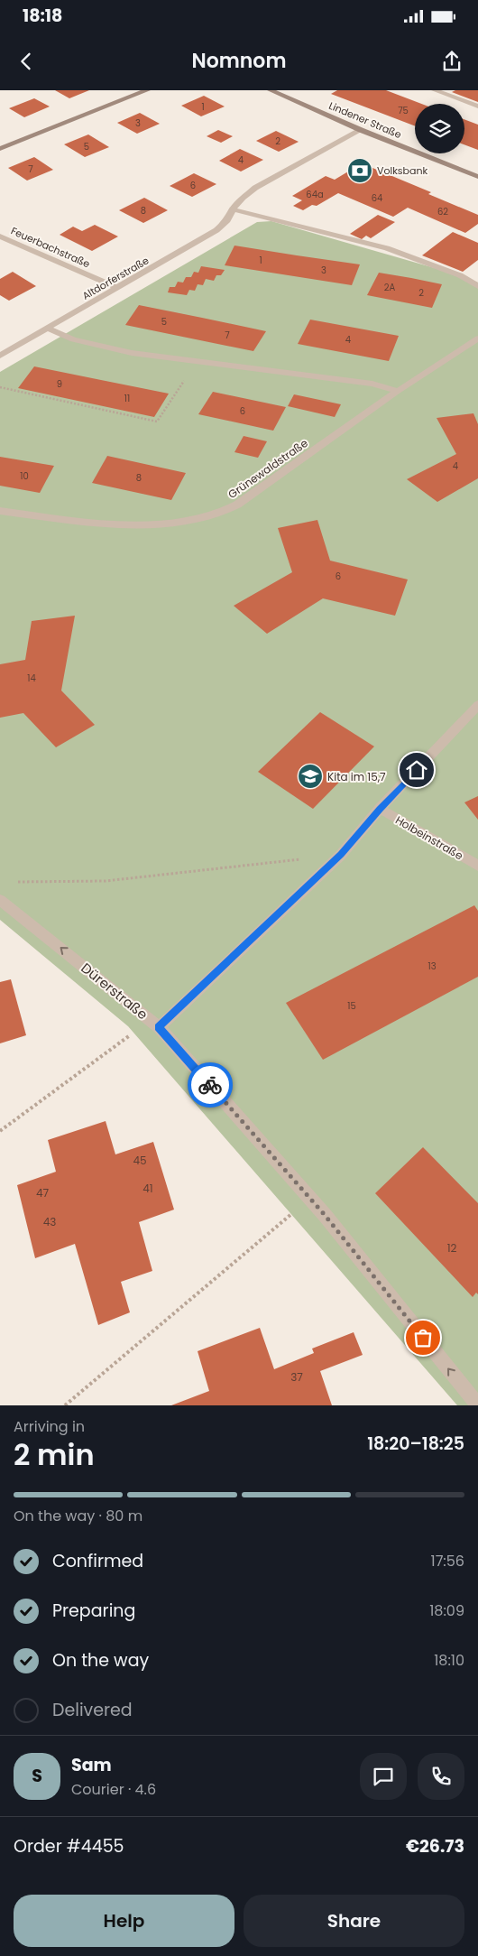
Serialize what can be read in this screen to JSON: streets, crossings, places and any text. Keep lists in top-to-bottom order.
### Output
{
  "streets": {
    "main road": ["Lindener Straße"],
    "street": [
      "Feuerbachstraße",
      "Altdorferstraße",
      "Grünewaldstraße",
      "Holbeinstraße",
      "Dürerstraße"
    ]
  },
  "crossings": [
    ["Lindener Straße", "Altdorferstraße"],
    ["Feuerbachstraße", "Altdorferstraße"]
  ],
  "one_way": ["Dürerstraße"],
  "places": {
    "bank": ["Volksbank"],
    "school or university": ["Kita im 15,7"]
  },
  "house_numbers": [
    "1",
    "75",
    "3",
    "2",
    "5",
    "4",
    "7",
    "6",
    "64a",
    "64",
    "8",
    "62",
    "1",
    "3",
    "2A",
    "2",
    "5",
    "7",
    "4",
    "9",
    "11",
    "6",
    "4",
    "10",
    "8",
    "6",
    "14",
    "13",
    "15",
    "45",
    "41",
    "47",
    "43",
    "12",
    "37"
  ],
  "page": {
    "status": "18:18",
    "header": "Nomnom",
    "heading": ["2 min", "Arriving in", "18:20–18:25"],
    "panel": [
      "Sam",
      "Courier · 4.6",
      "Order #4455",
      "€26.73"
    ],
    "bar": "On the way · 80 m",
    "list": [
      ["Confirmed", "17:56"],
      ["Preparing", "18:09"],
      ["On the way", "18:10"],
      "Delivered"
    ],
    "round": "S",
    "buttons": ["Help", "Share"]
  }
}
